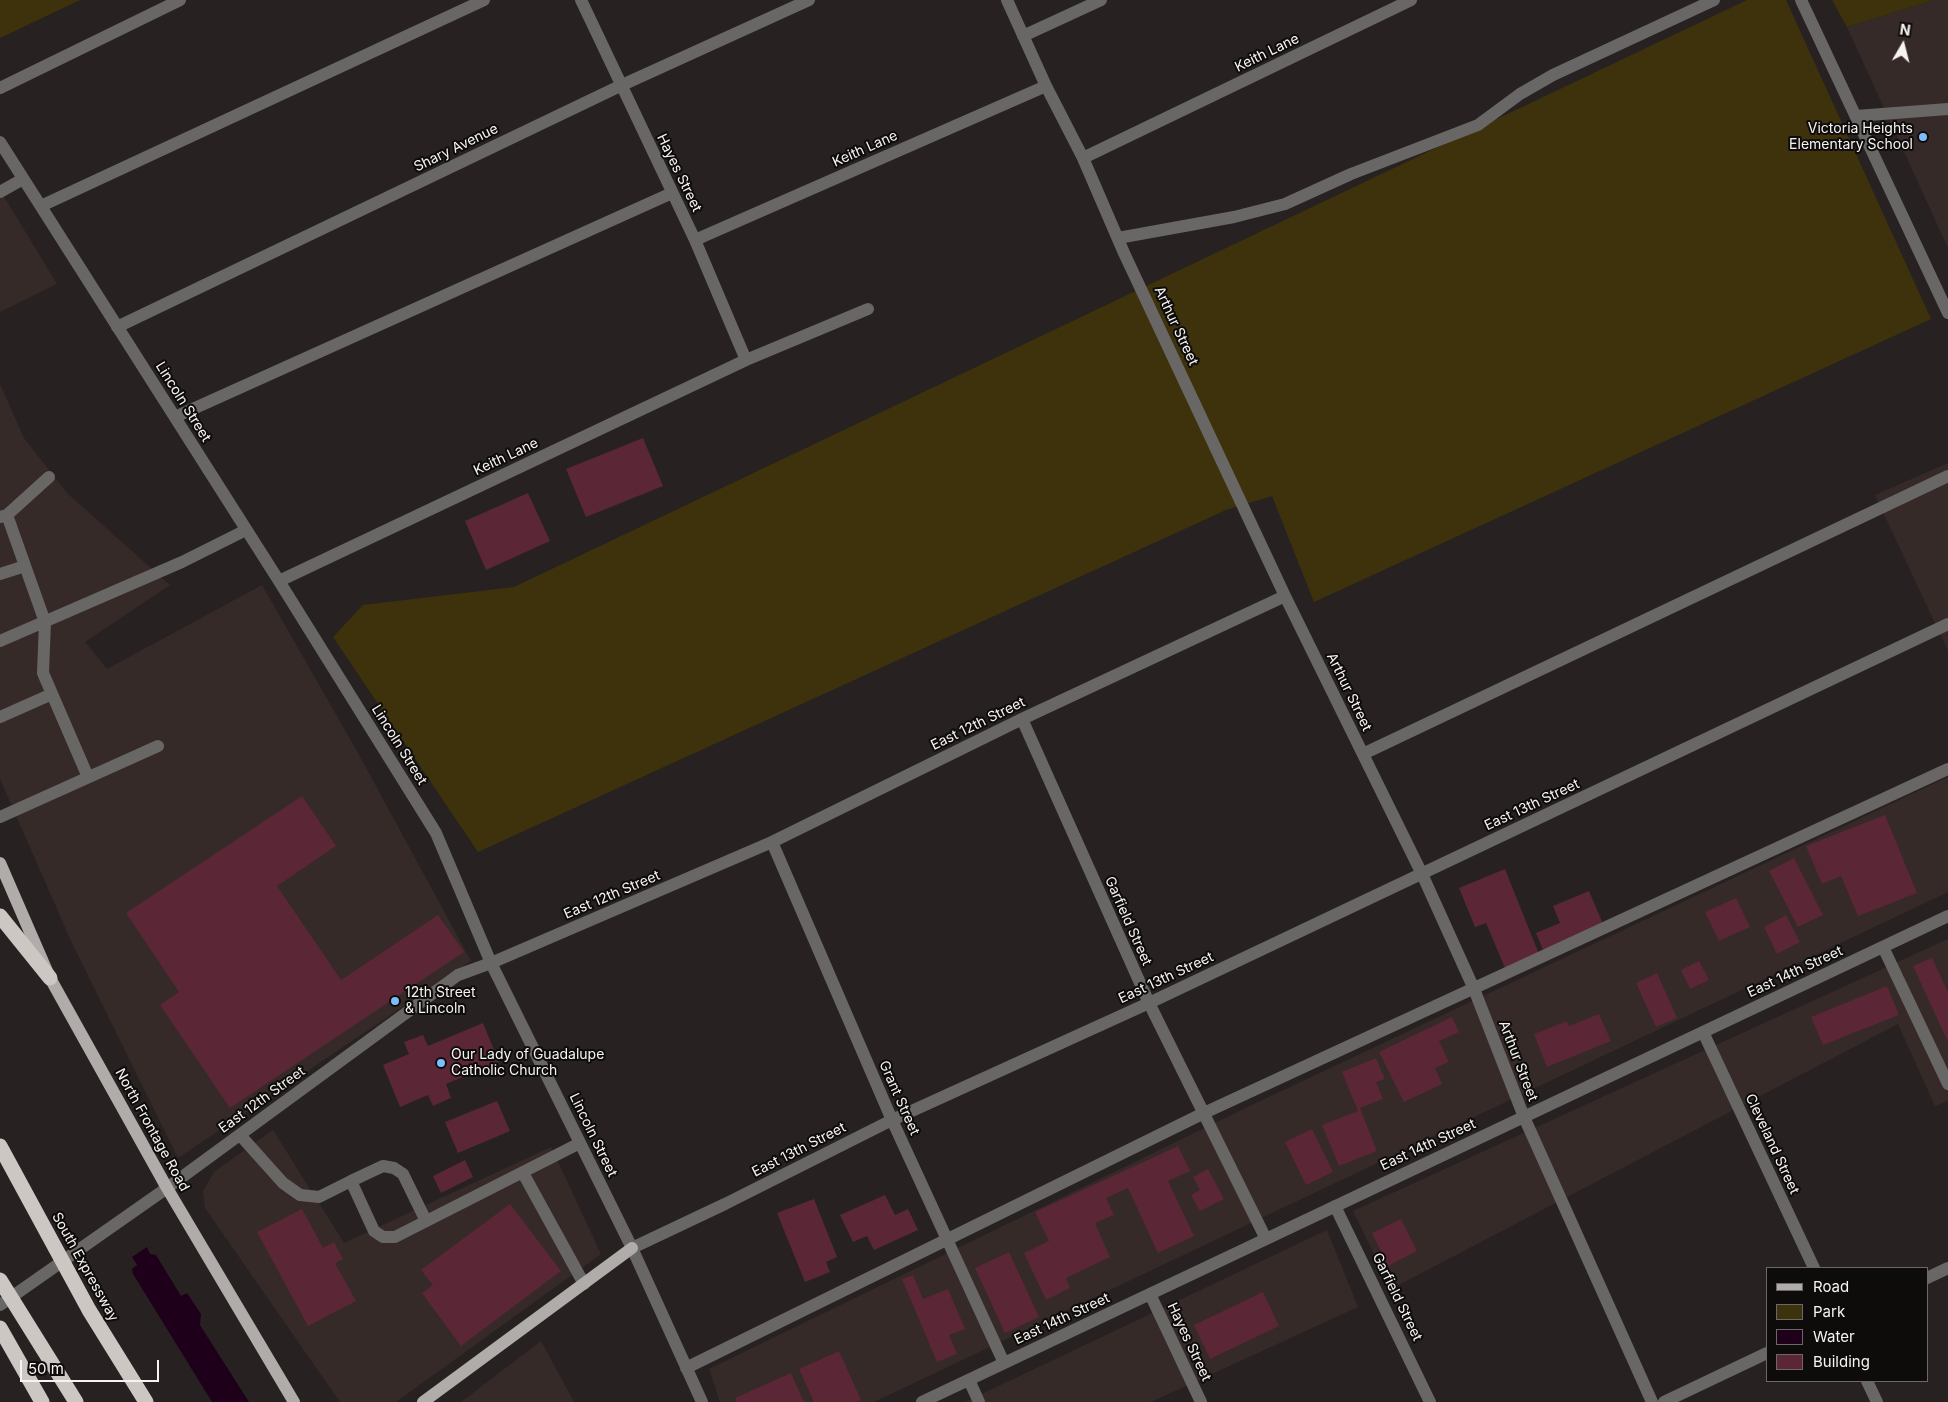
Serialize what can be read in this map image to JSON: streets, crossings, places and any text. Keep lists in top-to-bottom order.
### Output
{
  "streets": {
    "highway": ["South Expressway"],
    "main road": ["East 13th Street", "North Frontage Road"],
    "street": [
      "Keith Lane",
      "Shary Avenue",
      "Hayes Street",
      "Arthur Street",
      "Lincoln Street",
      "East 12th Street",
      "Garfield Street",
      "East 14th Street",
      "Grant Street",
      "Cleveland Street"
    ]
  },
  "crossings": [
    ["Keith Lane", "Hayes Street"],
    ["Keith Lane", "Arthur Street"],
    ["Keith Lane", "Lincoln Street"],
    ["Shary Avenue", "Hayes Street"],
    ["Shary Avenue", "Lincoln Street"],
    ["Hayes Street", "East 14th Street"],
    ["Arthur Street", "East 12th Street"],
    ["Arthur Street", "East 13th Street"],
    ["Arthur Street", "East 14th Street"],
    ["Lincoln Street", "East 12th Street"],
    ["Lincoln Street", "East 13th Street"],
    ["East 12th Street", "Garfield Street"],
    ["East 12th Street", "Grant Street"],
    ["East 12th Street", "North Frontage Road"],
    ["East 13th Street", "Garfield Street"],
    ["East 13th Street", "Grant Street"],
    ["Garfield Street", "East 14th Street"],
    ["East 14th Street", "Grant Street"],
    ["East 14th Street", "Cleveland Street"]
  ],
  "places": ["Victoria Heights Elementary School", "12th Street & Lincoln", "Our Lady of Guadalupe Catholic Church"],
  "legend": [
    "Road",
    "Park",
    "Water",
    "Building"
  ],
  "scale_bar": "50 m",
  "north": "top"
}
